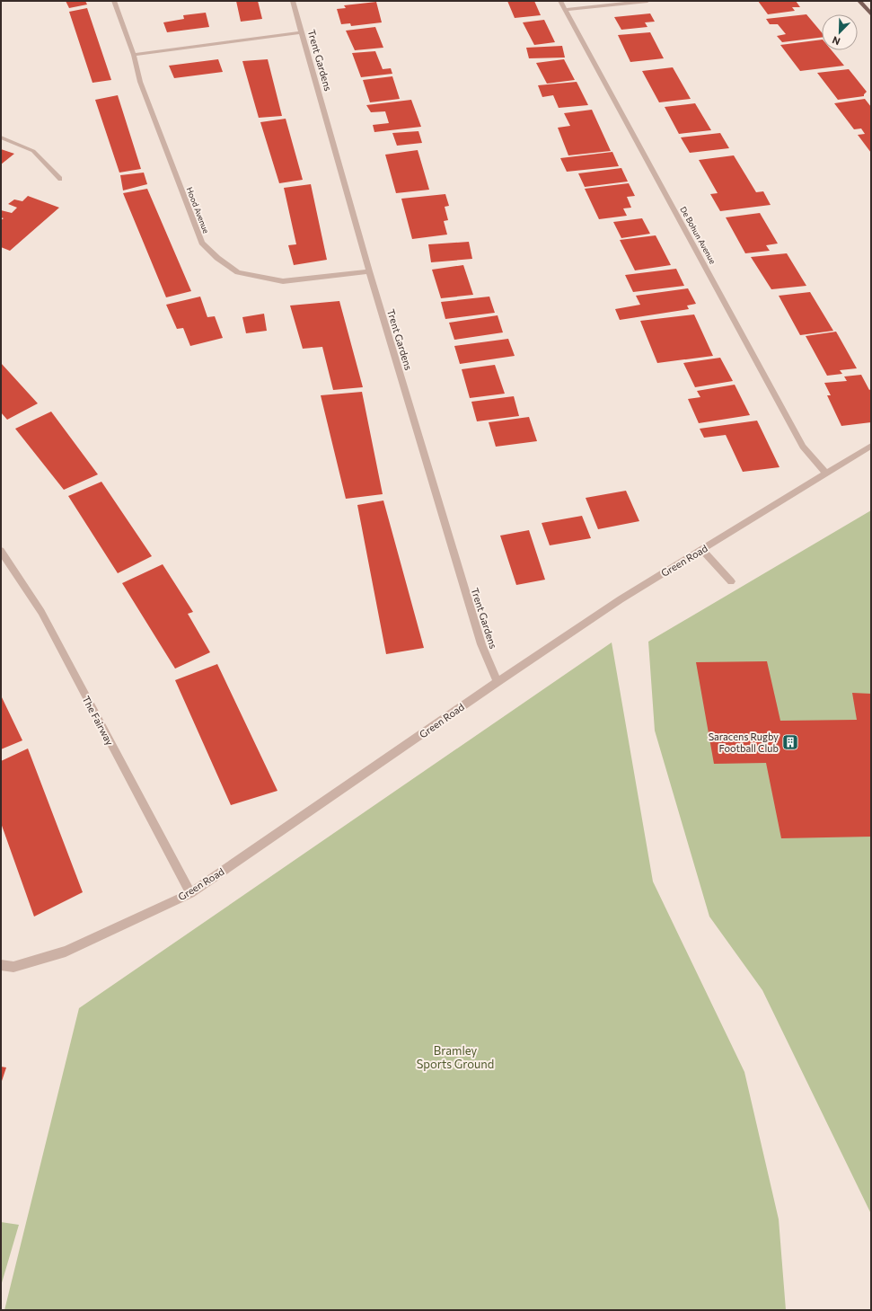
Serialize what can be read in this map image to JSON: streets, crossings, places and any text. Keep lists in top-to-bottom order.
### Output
{
  "streets": {
    "street": [
      "Trent Gardens",
      "Hood Avenue",
      "De Bohun Avenue",
      "Green Road",
      "The Fairway"
    ]
  },
  "crossings": [
    ["Trent Gardens", "Hood Avenue"],
    ["Trent Gardens", "Green Road"],
    ["De Bohun Avenue", "Green Road"],
    ["Green Road", "The Fairway"]
  ],
  "parks": ["Bramley Sports Ground"],
  "places": {
    "building": ["Saracens Rugby Football Club"]
  },
  "north": "bottom left"
}
